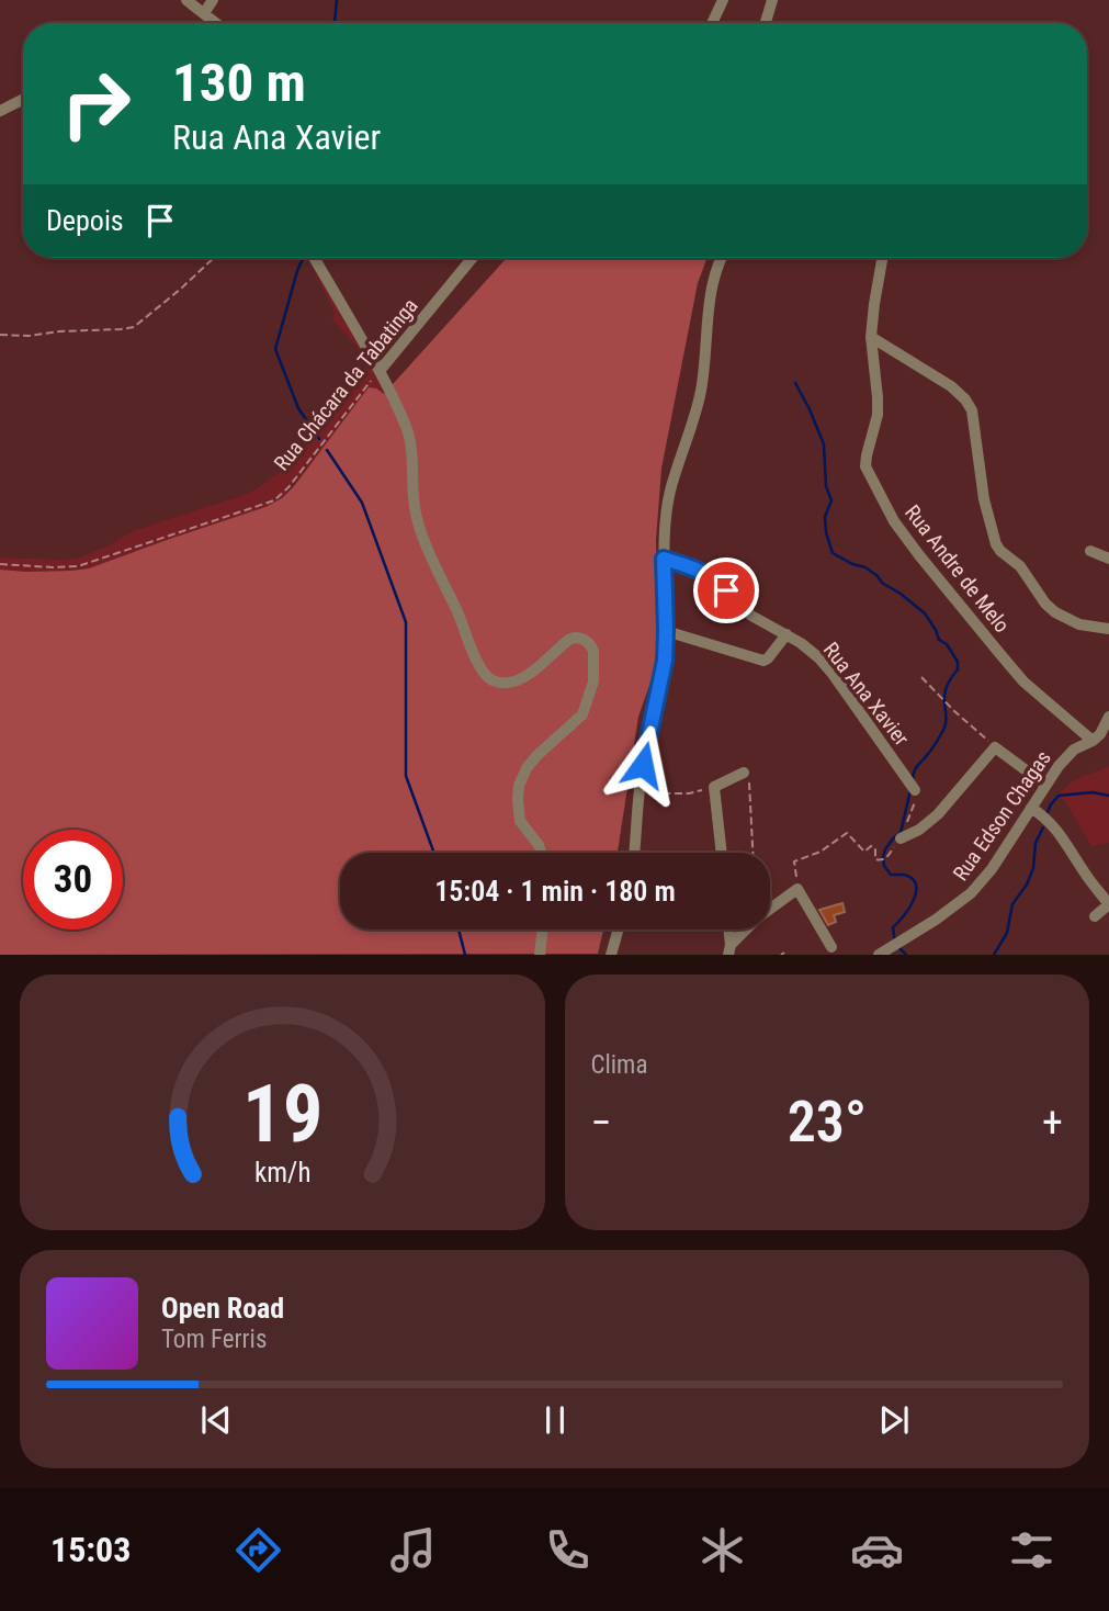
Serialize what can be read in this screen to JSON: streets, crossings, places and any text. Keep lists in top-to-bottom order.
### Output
{
  "streets": {
    "street": [
      "Rua Chácara da Tabatinga",
      "Rua Andre de Melo",
      "Rua Ana Xavier",
      "Rua Edson Chagas"
    ]
  },
  "crossings": [
    ["Rua Andre de Melo", "Rua Edson Chagas"]
  ],
  "page": {
    "turn": ["130 m", "Rua Ana Xavier"],
    "then": "Depois",
    "limit": "30",
    "trip": "15:04 · 1 min · 180 m",
    "tile": "Clima",
    "heat": ["−", "23°", "+"],
    "song": ["Open Road", "Tom Ferris"],
    "tabs": "15:03",
    "gauge": ["19", "km/h"]
  }
}
